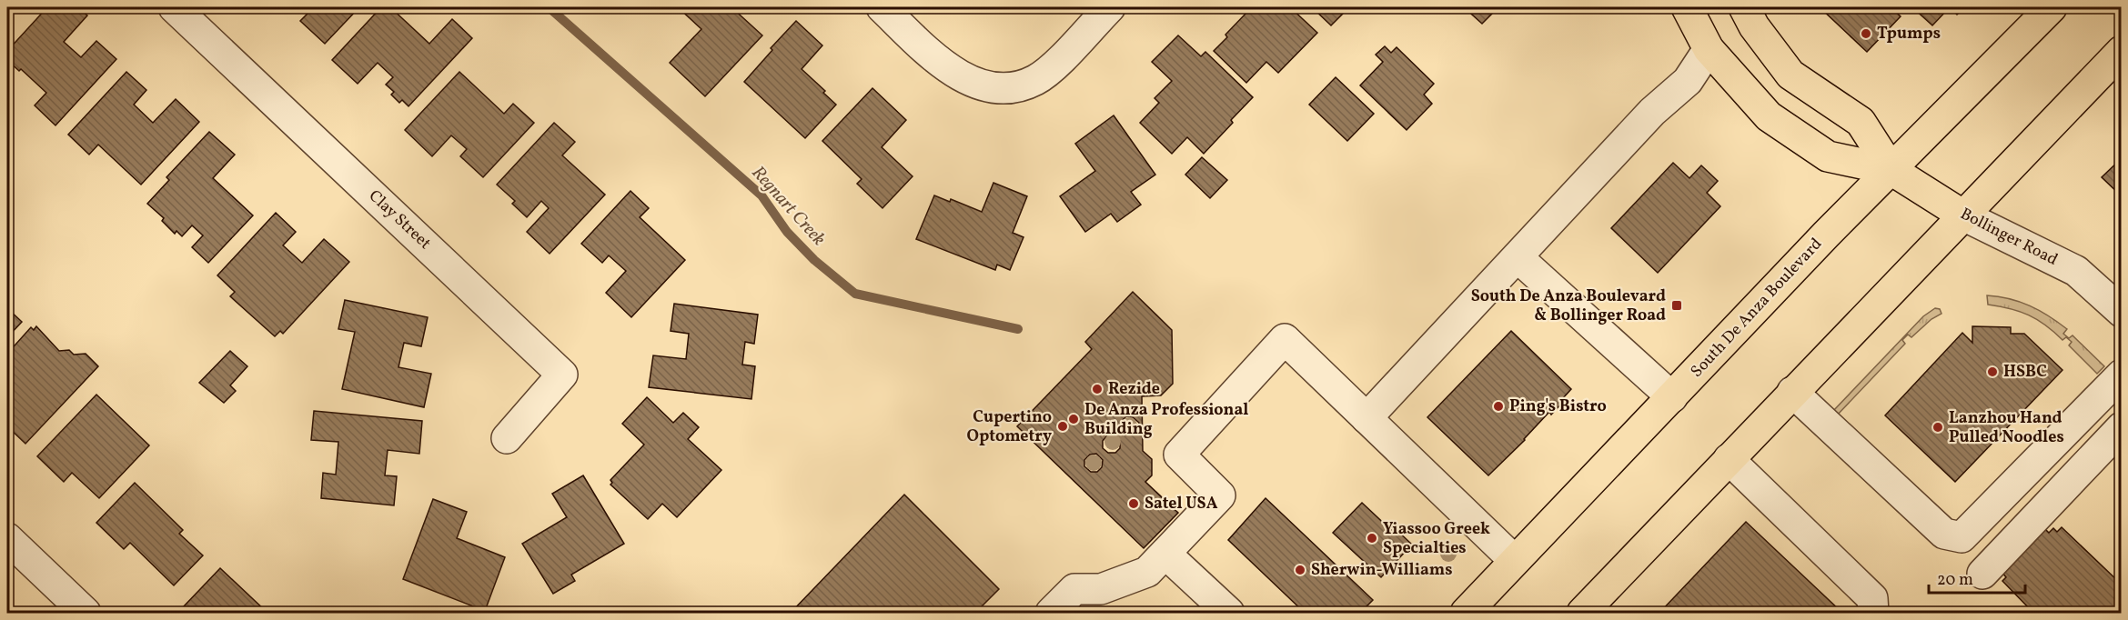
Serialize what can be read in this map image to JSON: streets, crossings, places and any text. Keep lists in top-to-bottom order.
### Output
{
  "streets": {
    "main road": ["Bollinger Road", "South De Anza Boulevard"],
    "street": ["Clay Street"]
  },
  "crossings": [
    ["Bollinger Road", "South De Anza Boulevard"]
  ],
  "water": ["Regnart Creek"],
  "places": {
    "other": [
      "Tpumps",
      "HSBC",
      "Rezide",
      "Ping's Bistro",
      "De Anza Professional Building",
      "Cupertino Optometry",
      "Lanzhou Hand Pulled Noodles",
      "Satel USA",
      "Yiassoo Greek Specialties",
      "Sherwin-Williams"
    ],
    "transit": ["South De Anza Boulevard & Bollinger Road"]
  },
  "scale_bar": "20 m"
}
